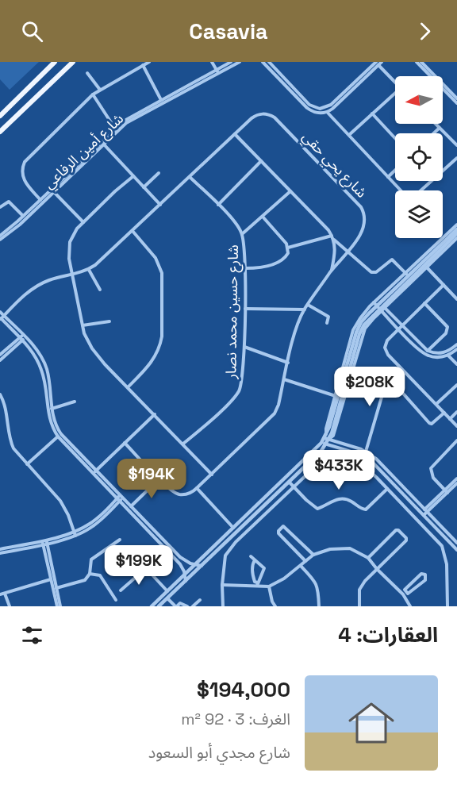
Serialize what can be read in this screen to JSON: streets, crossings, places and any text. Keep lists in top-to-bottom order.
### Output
{
  "streets": {
    "street": ["شارع أمين الرفاعي", "شارع يحي حقي", "شارع حسين محمد نصار"]
  },
  "crossings": [
    ["شارع يحي حقي", "شارع حسين محمد نصار"]
  ],
  "north": "left",
  "page": {
    "header": "Casavia",
    "price": [
      "$208K",
      "$433K",
      "$194K",
      "$199K"
    ],
    "heading": "العقارات: 4",
    "list": [
      {
        "name": "$194,000",
        "note": "الغرف: 3 · 92 m² · شارع مجدي أبو السعود"
      }
    ]
  }
}
